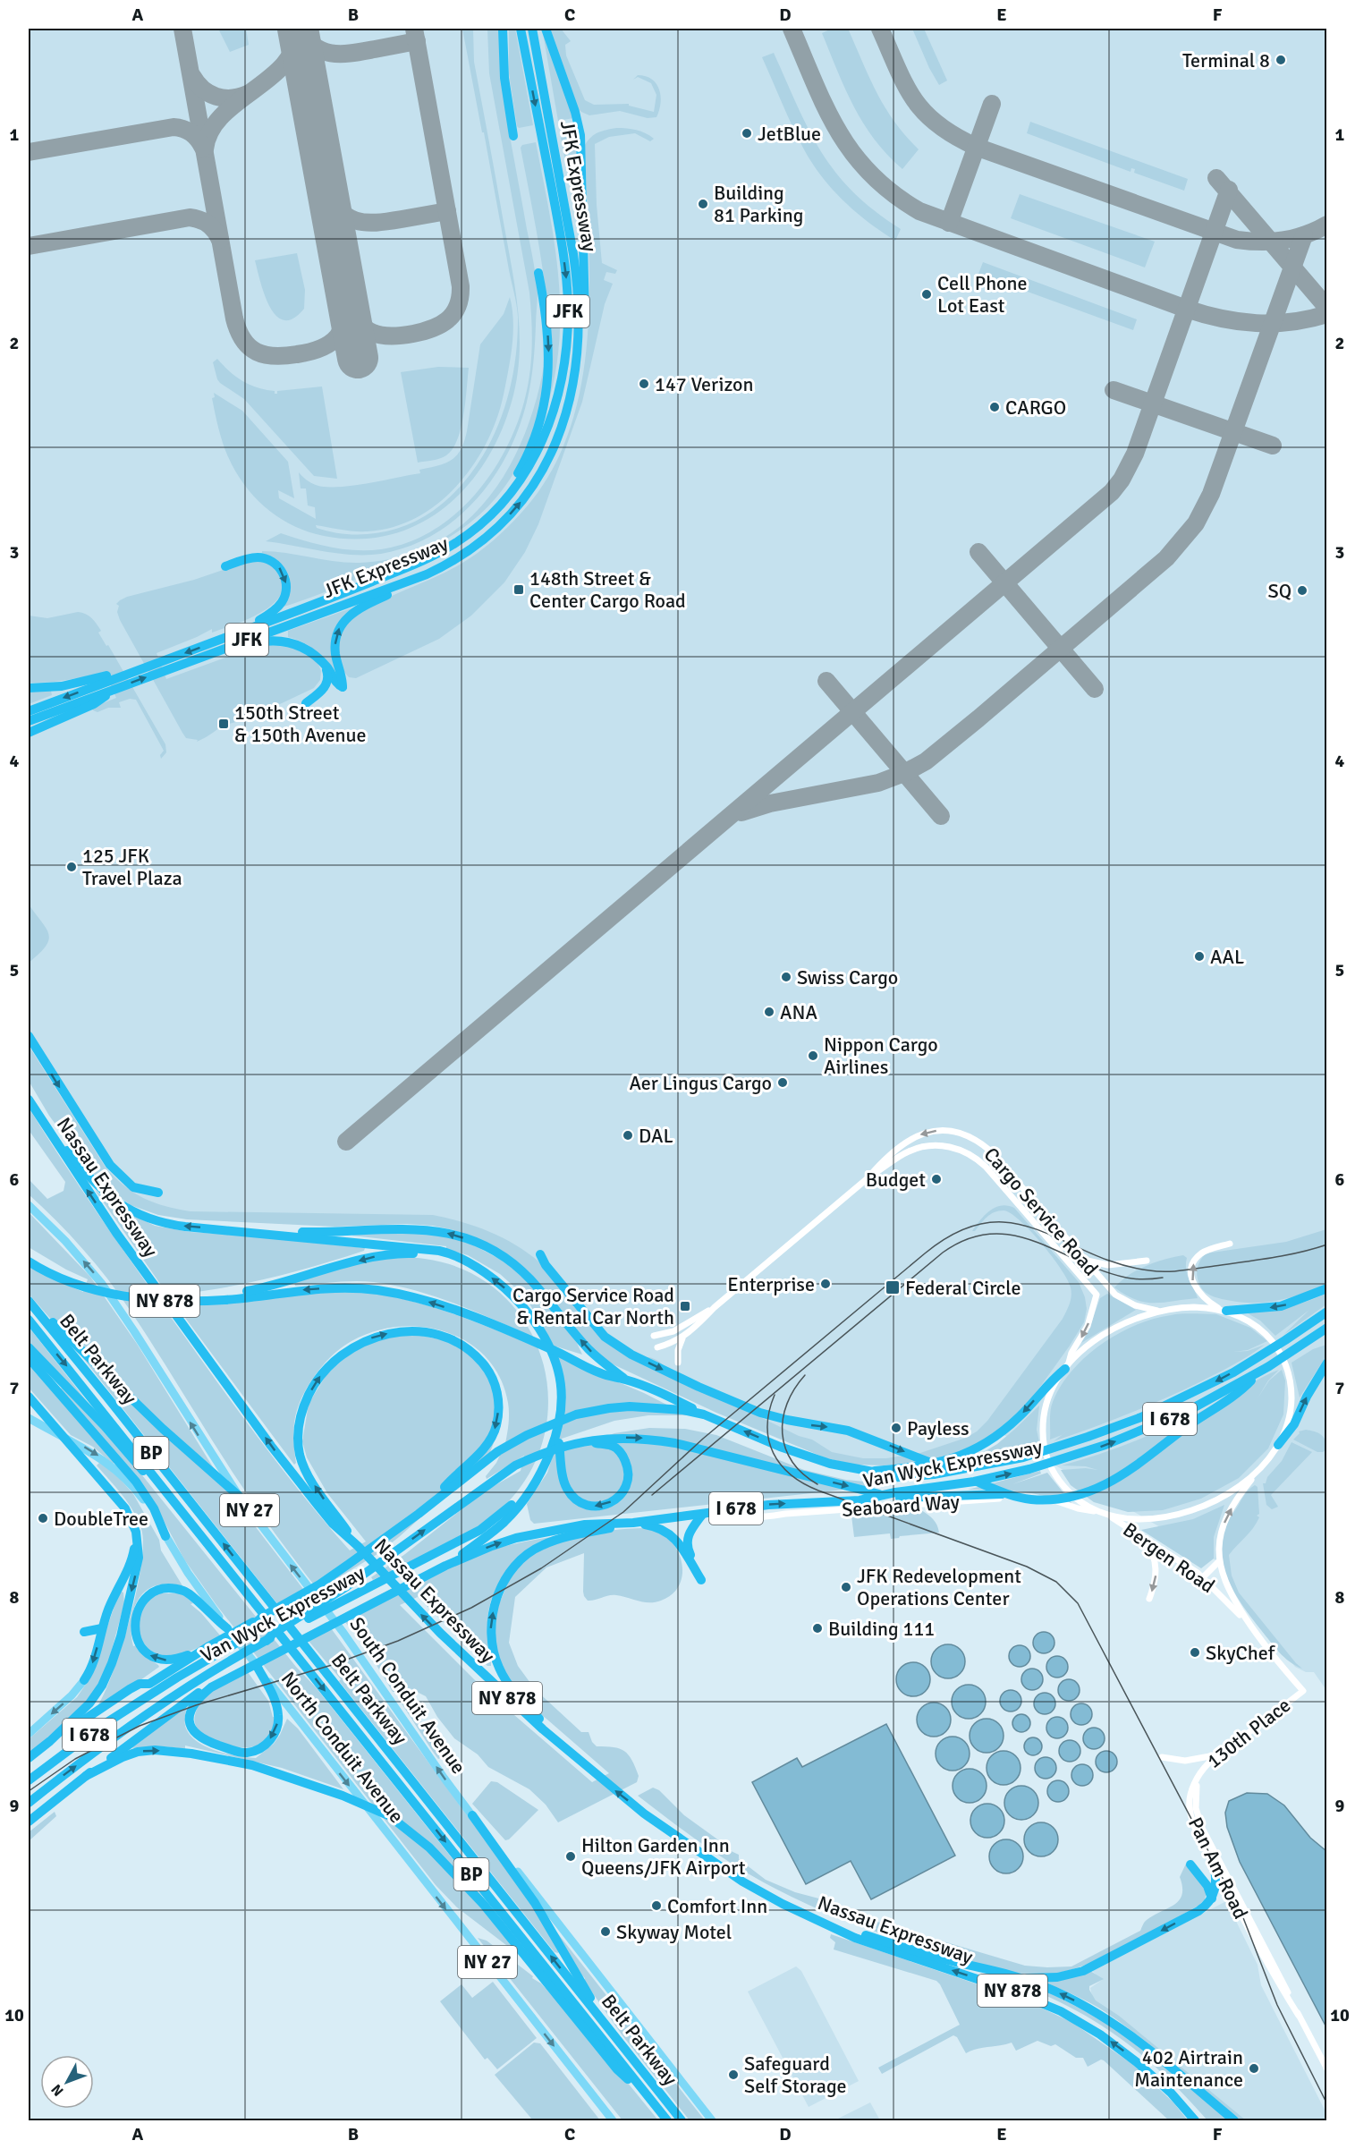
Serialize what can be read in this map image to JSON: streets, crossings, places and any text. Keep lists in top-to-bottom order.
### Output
{
  "streets": {
    "highway": [
      "JFK Expressway",
      "JFK",
      "Nassau Expressway",
      "NY 878",
      "Belt Parkway",
      "I 678",
      "BP",
      "Van Wyck Expressway"
    ],
    "main road": ["NY 27", "South Conduit Avenue", "North Conduit Avenue"],
    "street": [
      "Cargo Service Road",
      "Seaboard Way",
      "Bergen Road",
      "130th Place",
      "Pan Am Road"
    ]
  },
  "crossings": [
    ["Van Wyck Expressway", "Seaboard Way"],
    ["Seaboard Way", "Bergen Road"],
    ["Bergen Road", "130th Place"],
    ["130th Place", "Pan Am Road"]
  ],
  "one_way": ["South Conduit Avenue", "North Conduit Avenue"],
  "places": {
    "other": [
      "Terminal 8",
      "JetBlue",
      "Building 81 Parking",
      "Cell Phone Lot East",
      "147 Verizon",
      "CARGO",
      "SQ",
      "125 JFK Travel Plaza",
      "AAL",
      "Swiss Cargo",
      "ANA",
      "Nippon Cargo Airlines",
      "Aer Lingus Cargo",
      "DAL",
      "Budget",
      "Enterprise",
      "Payless",
      "DoubleTree",
      "JFK Redevelopment Operations Center",
      "Building 111",
      "SkyChef",
      "Hilton Garden Inn Queens/JFK Airport",
      "Comfort Inn",
      "Skyway Motel",
      "402 Airtrain Maintenance",
      "Safeguard Self Storage"
    ],
    "transit": [
      "148th Street & Center Cargo Road",
      "150th Street & 150th Avenue",
      "Federal Circle",
      "Cargo Service Road & Rental Car North"
    ]
  },
  "north": "bottom left",
  "grid": {
    "columns": [
      "A",
      "B",
      "C",
      "D",
      "E",
      "F"
    ],
    "rows": [
      "1",
      "2",
      "3",
      "4",
      "5",
      "6",
      "7",
      "8",
      "9",
      "10"
    ]
  }
}
